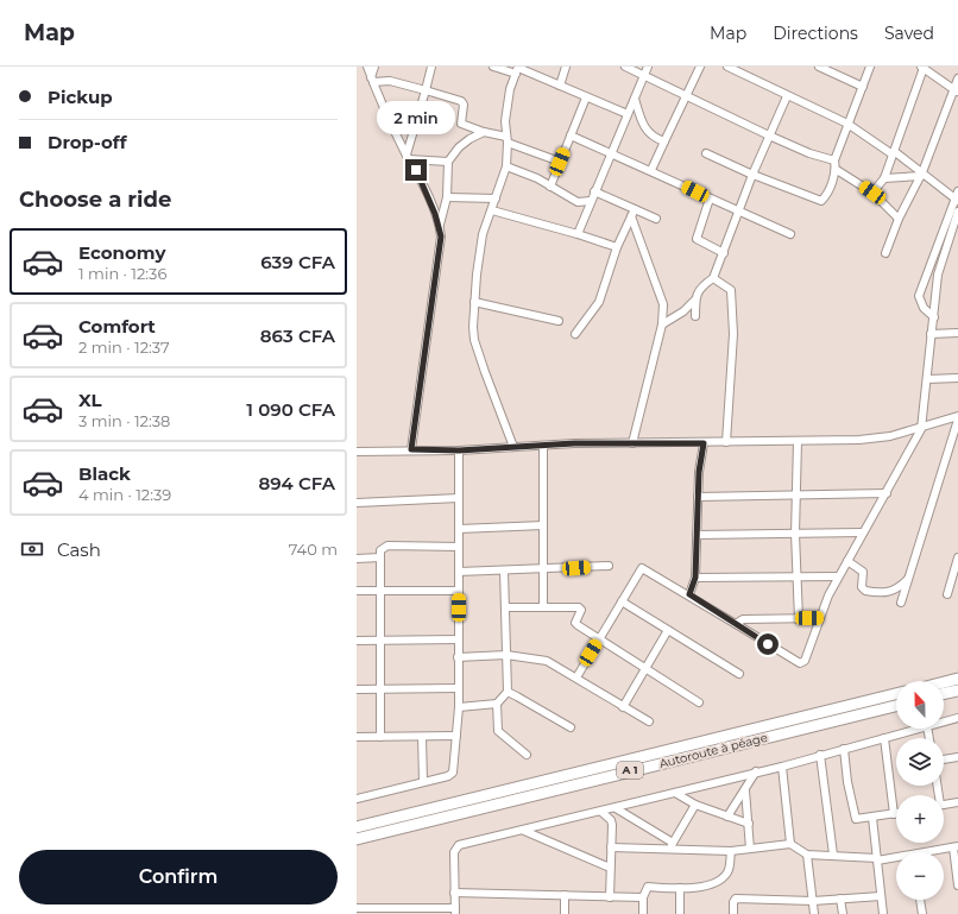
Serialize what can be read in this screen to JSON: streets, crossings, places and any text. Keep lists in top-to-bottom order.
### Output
{
  "streets": {
    "highway": ["Autoroute à péage", "A 1"]
  },
  "north": "top",
  "page": {
    "header": "Map",
    "nav": ["Map", "Directions", "Saved"],
    "banner": ["Pickup", "Drop-off"],
    "bubble": "2 min",
    "heading": "Choose a ride",
    "list": [
      {
        "name": "Economy",
        "note": "1 min · 12:36",
        "value": "639 CFA"
      },
      {
        "name": "Comfort",
        "note": "2 min · 12:37",
        "value": "863 CFA"
      },
      {
        "name": "XL",
        "note": "3 min · 12:38",
        "value": "1 090 CFA"
      },
      {
        "name": "Black",
        "note": "4 min · 12:39",
        "value": "894 CFA"
      }
    ],
    "pay": ["Cash", "740 m"],
    "map_buttons": ["+", "−"],
    "buttons": "Confirm"
  }
}
